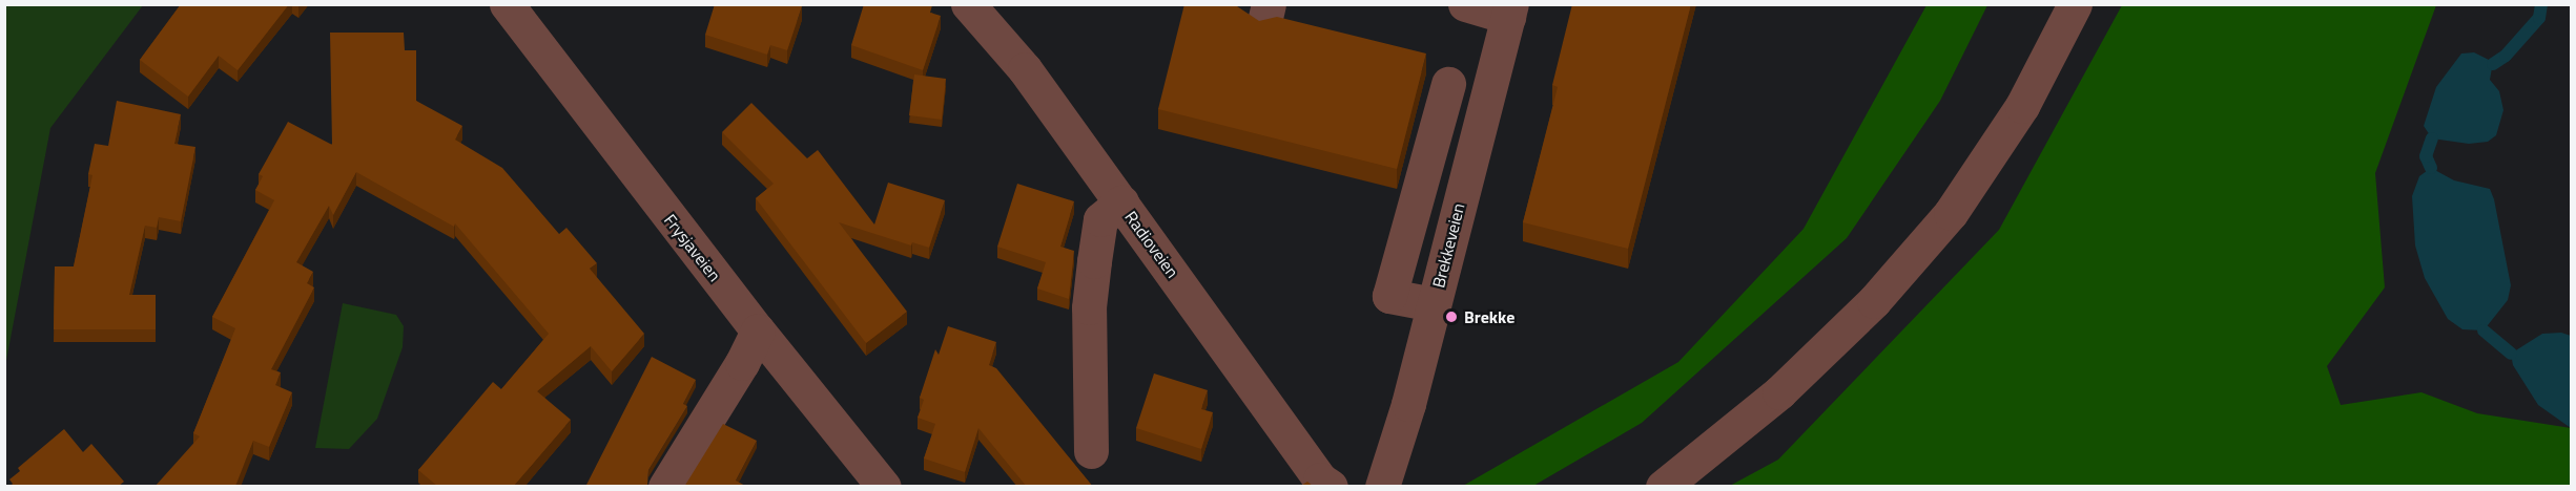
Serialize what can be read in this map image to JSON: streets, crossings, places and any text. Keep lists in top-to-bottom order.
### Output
{
  "streets": {
    "street": ["Radioveien", "Brekkeveien", "Frysjaveien"]
  },
  "places": ["Brekke"]
}
